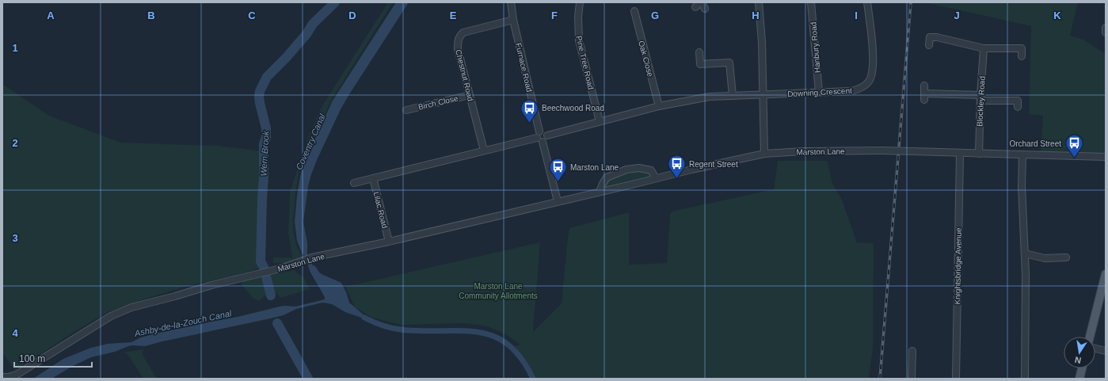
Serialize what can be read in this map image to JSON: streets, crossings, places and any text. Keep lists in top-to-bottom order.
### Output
{
  "streets": {
    "street": [
      "Hanbury Road",
      "Oak Close",
      "Pine Tree Road",
      "Furnace Road",
      "Chestnut Road",
      "Downing Crescent",
      "Blockley Road",
      "Birch Close",
      "Marston Lane",
      "Lilac Road",
      "Knightsbridge Avenue"
    ]
  },
  "crossings": [
    ["Hanbury Road", "Downing Crescent"],
    ["Furnace Road", "Chestnut Road"],
    ["Chestnut Road", "Birch Close"],
    ["Blockley Road", "Marston Lane"],
    ["Marston Lane", "Lilac Road"],
    ["Marston Lane", "Knightsbridge Avenue"]
  ],
  "water": ["Coventry Canal", "Wem Brook", "Ashby-de-la-Zouch Canal"],
  "parks": ["Marston Lane Community Allotments"],
  "places": {
    "bus stop": [
      "Beechwood Road",
      "Orchard Street",
      "Regent Street",
      "Marston Lane"
    ]
  },
  "scale_bar": "100 m",
  "north": "bottom",
  "grid": {
    "columns": [
      "A",
      "B",
      "C",
      "D",
      "E",
      "F",
      "G",
      "H",
      "I",
      "J",
      "K"
    ],
    "rows": [
      "1",
      "2",
      "3",
      "4"
    ]
  }
}
